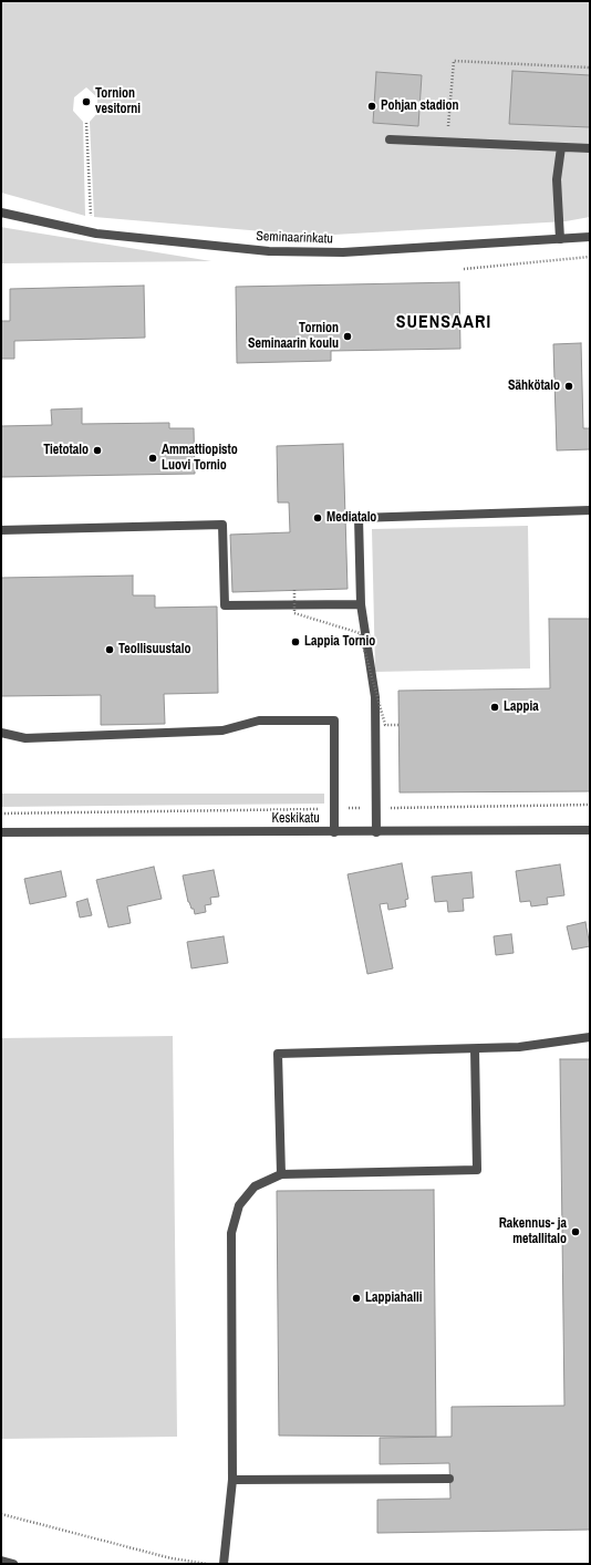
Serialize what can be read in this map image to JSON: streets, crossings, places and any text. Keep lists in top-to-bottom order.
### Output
{
  "streets": {
    "street": ["Seminaarinkatu", "Keskikatu"]
  },
  "districts": ["SUENSAARI"],
  "places": [
    "Tornion vesitorni",
    "Pohjan stadion",
    "Tornion Seminaarin koulu",
    "Sähkötalo",
    "Tietotalo",
    "Ammattiopisto Luovi Tornio",
    "Mediatalo",
    "Lappia Tornio",
    "Teollisuustalo",
    "Lappia",
    "Rakennus- ja metallitalo",
    "Lappiahalli"
  ]
}
